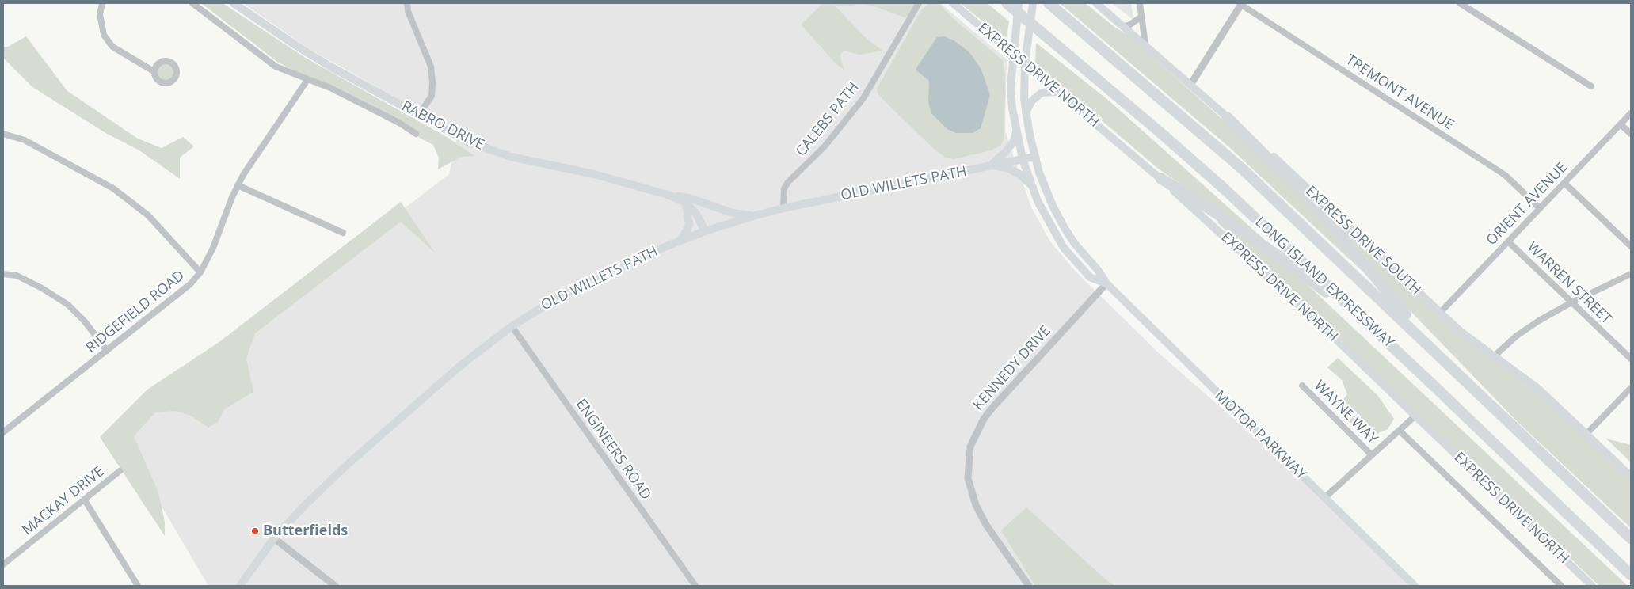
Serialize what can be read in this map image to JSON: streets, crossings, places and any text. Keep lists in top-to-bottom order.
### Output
{
  "streets": {
    "highway": ["LONG ISLAND EXPRESSWAY"],
    "main road": [
      "EXPRESS DRIVE NORTH",
      "RABRO DRIVE",
      "OLD WILLETS PATH",
      "EXPRESS DRIVE SOUTH",
      "MOTOR PARKWAY"
    ],
    "street": [
      "TREMONT AVENUE",
      "CALEBS PATH",
      "ORIENT AVENUE",
      "WARREN STREET",
      "RIDGEFIELD ROAD",
      "KENNEDY DRIVE",
      "WAYNE WAY",
      "ENGINEERS ROAD",
      "MACKAY DRIVE"
    ]
  },
  "crossings": [
    ["EXPRESS DRIVE NORTH", "MOTOR PARKWAY"],
    ["TREMONT AVENUE", "ORIENT AVENUE"],
    ["CALEBS PATH", "OLD WILLETS PATH"],
    ["RABRO DRIVE", "OLD WILLETS PATH"],
    ["OLD WILLETS PATH", "MOTOR PARKWAY"],
    ["OLD WILLETS PATH", "ENGINEERS ROAD"],
    ["ORIENT AVENUE", "EXPRESS DRIVE SOUTH"],
    ["ORIENT AVENUE", "WARREN STREET"],
    ["KENNEDY DRIVE", "MOTOR PARKWAY"]
  ],
  "places": ["Butterfields"]
}
